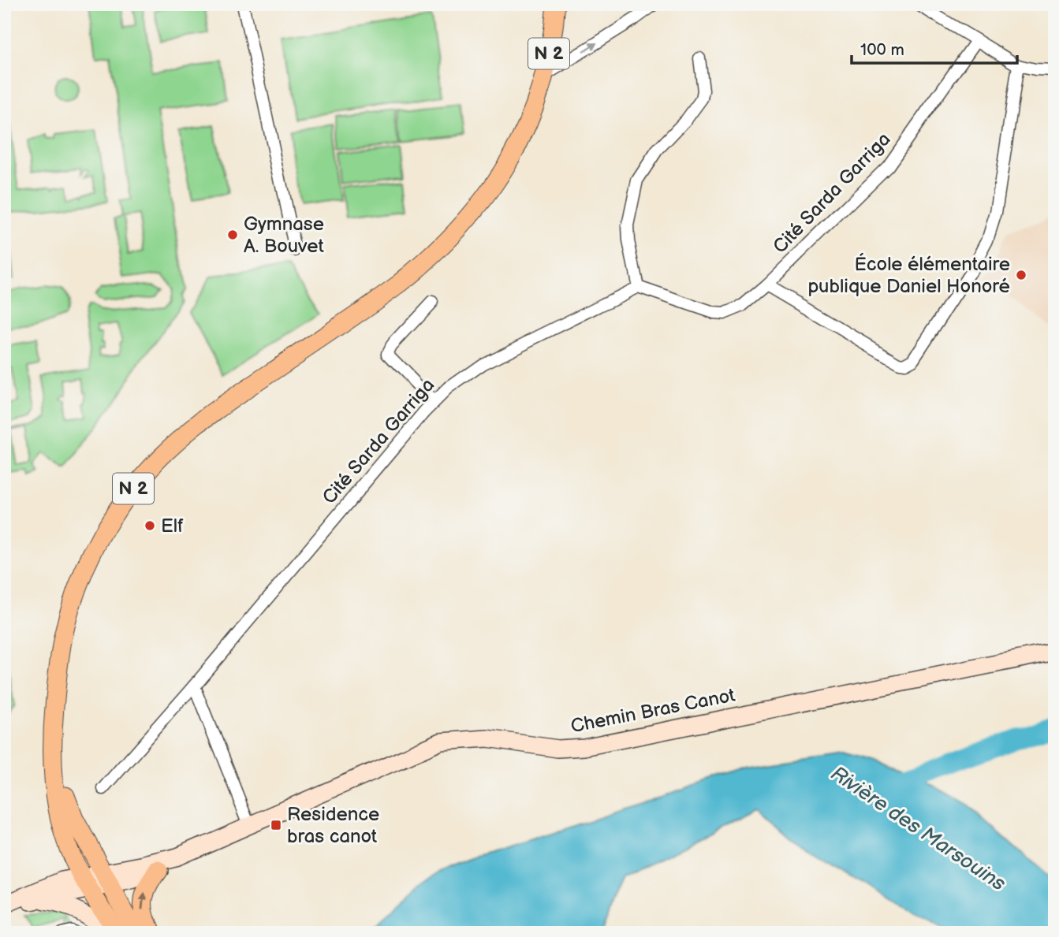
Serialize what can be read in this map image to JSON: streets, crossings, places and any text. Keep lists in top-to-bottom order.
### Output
{
  "streets": {
    "main road": ["N 2"],
    "street": ["Cité Sarda Garriga", "Chemin Bras Canot"]
  },
  "crossings": [
    ["N 2", "Chemin Bras Canot"]
  ],
  "water": ["Rivière des Marsouins"],
  "places": {
    "other": ["Gymnase A. Bouvet", "École élémentaire publique Daniel Honoré", "Elf"],
    "transit": ["Residence bras canot"]
  },
  "scale_bar": "100 m"
}
